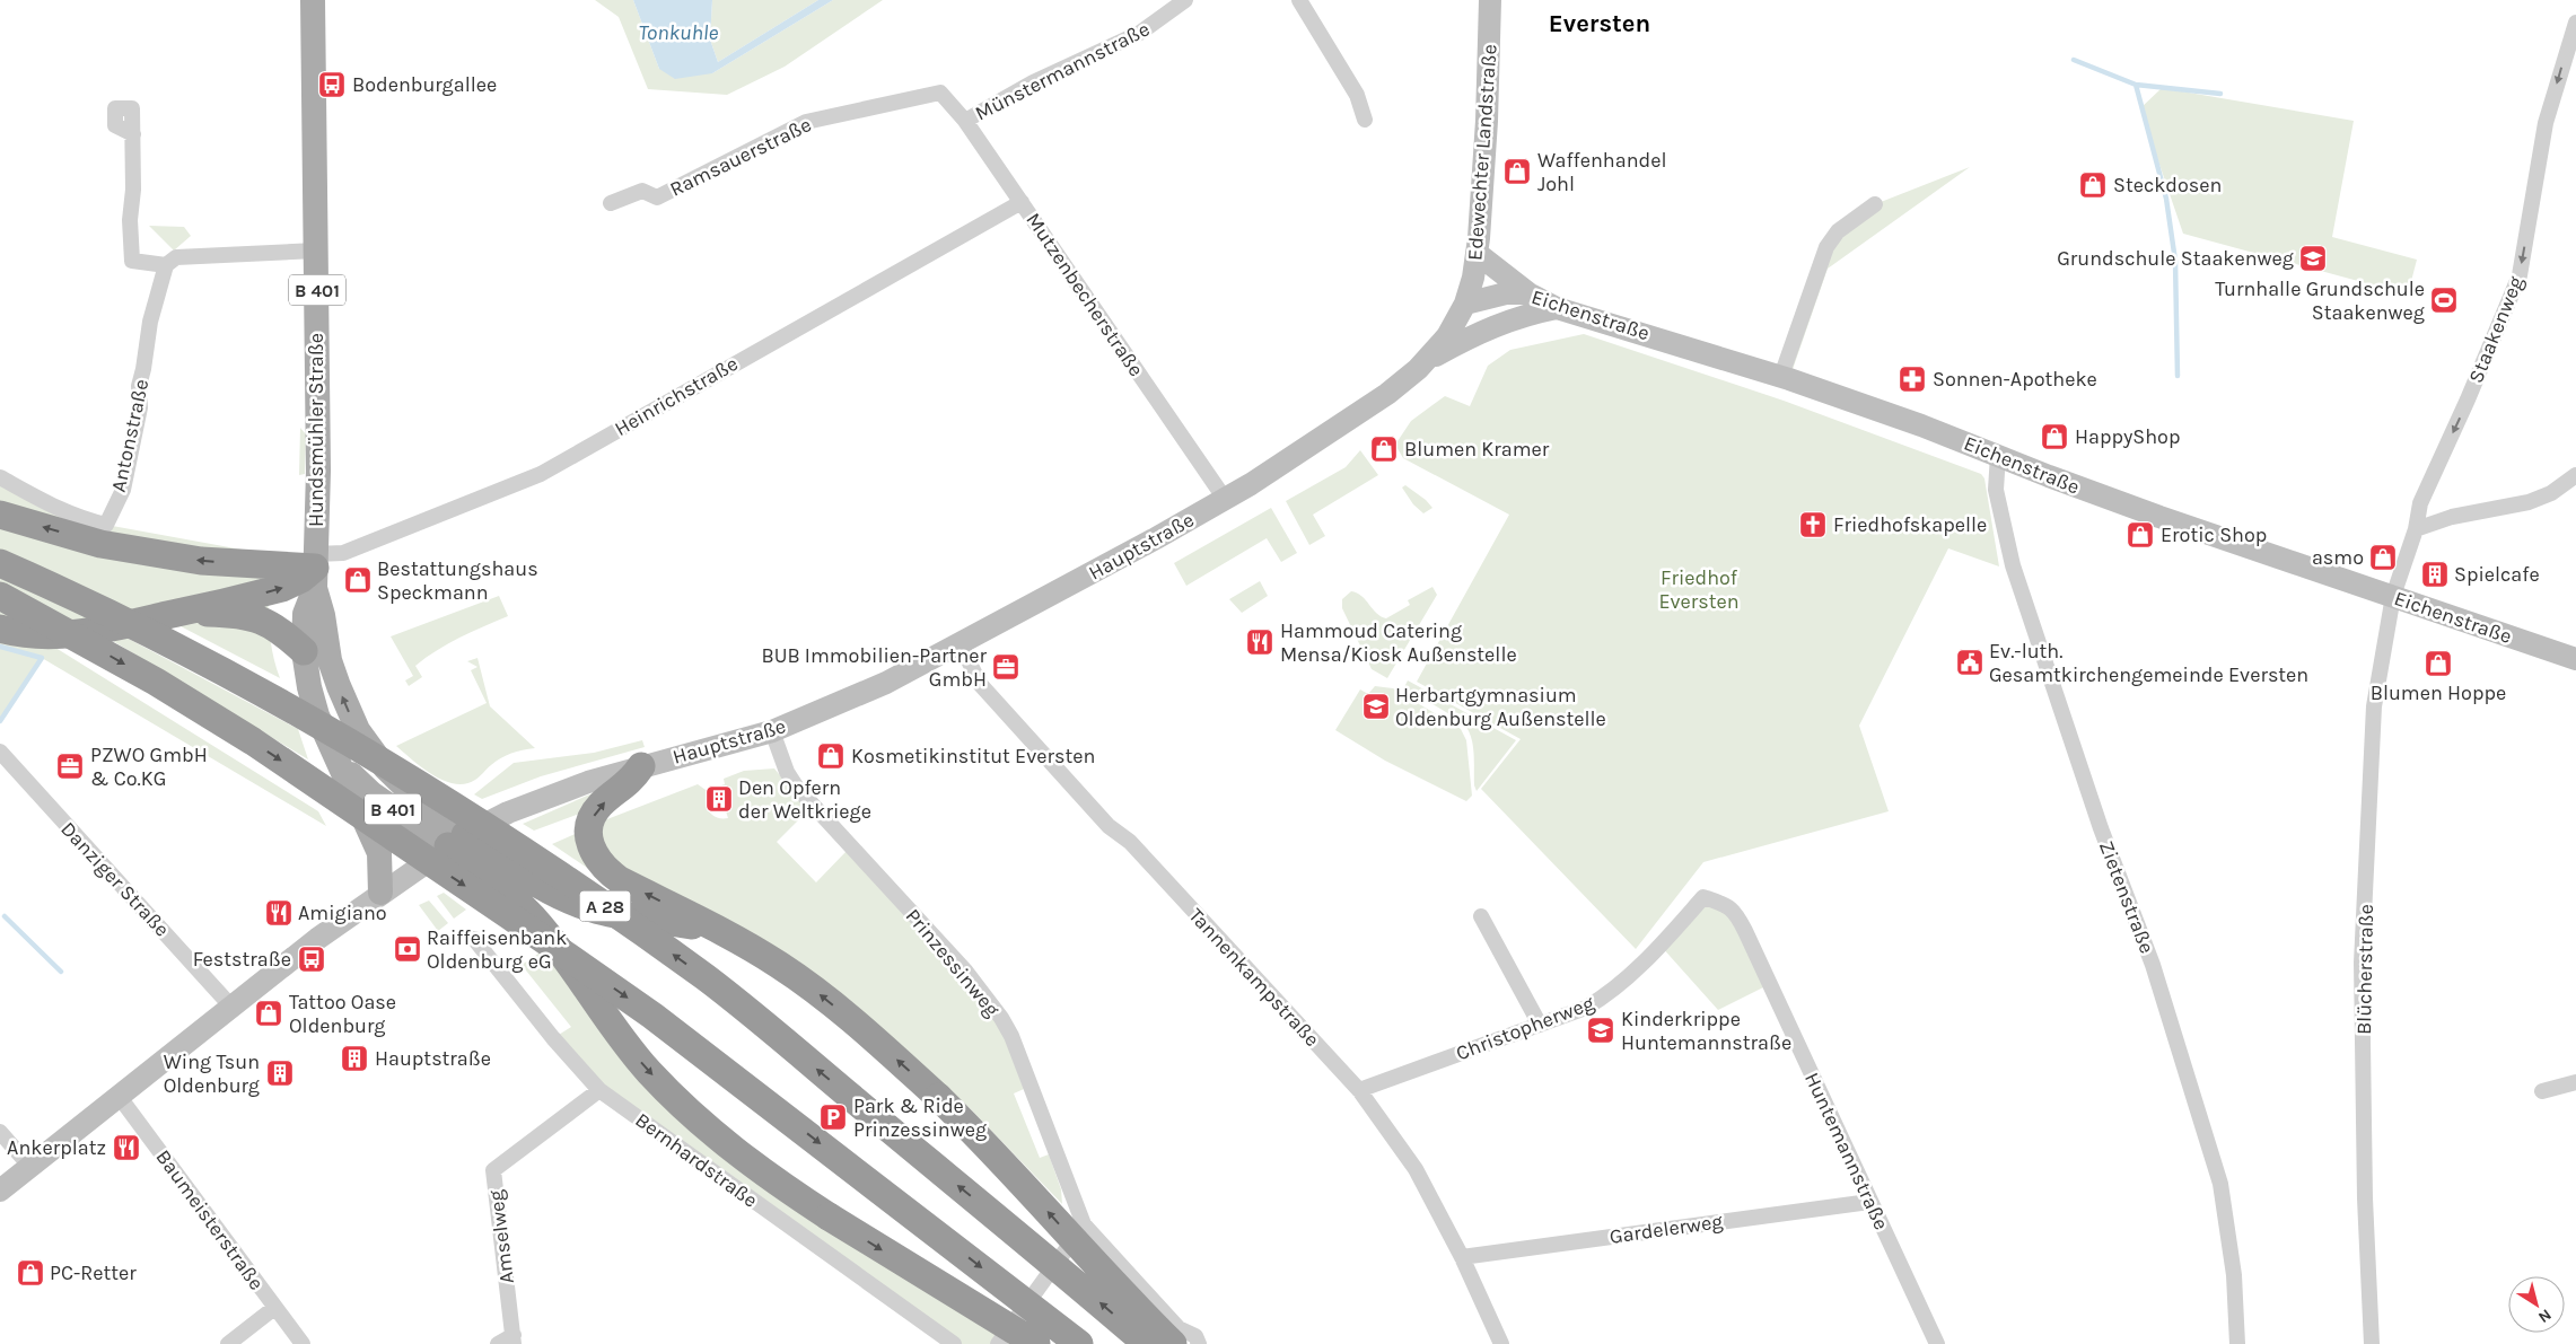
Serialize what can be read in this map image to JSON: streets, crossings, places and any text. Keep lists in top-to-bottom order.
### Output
{
  "streets": {
    "highway": ["A 28"],
    "main road": ["B 401", "Hundsmühler Straße"],
    "street": [
      "Münstermannstraße",
      "Edewechter Landstraße",
      "Ramsauerstraße",
      "Mutzenbecherstraße",
      "Eichenstraße",
      "Staakenweg",
      "Heinrichstraße",
      "Antonstraße",
      "Hauptstraße",
      "Danziger Straße",
      "Zietenstraße",
      "Prinzessinweg",
      "Blücherstraße",
      "Tannenkampstraße",
      "Christopherweg",
      "Huntemannstraße",
      "Bernhardstraße",
      "Baumeisterstraße",
      "Gardelerweg",
      "Amselweg"
    ]
  },
  "crossings": [
    ["Münstermannstraße", "Mutzenbecherstraße"],
    ["Edewechter Landstraße", "Eichenstraße"],
    ["Edewechter Landstraße", "Hauptstraße"],
    ["Ramsauerstraße", "Mutzenbecherstraße"],
    ["Mutzenbecherstraße", "Heinrichstraße"],
    ["Mutzenbecherstraße", "Hauptstraße"],
    ["Eichenstraße", "Staakenweg"],
    ["Eichenstraße", "Hauptstraße"],
    ["Eichenstraße", "Zietenstraße"],
    ["Eichenstraße", "Blücherstraße"],
    ["Staakenweg", "Blücherstraße"],
    ["Heinrichstraße", "Hundsmühler Straße"],
    ["Hundsmühler Straße", "Hauptstraße"],
    ["Hauptstraße", "Danziger Straße"],
    ["Hauptstraße", "Prinzessinweg"],
    ["Hauptstraße", "Tannenkampstraße"],
    ["Hauptstraße", "Baumeisterstraße"],
    ["Tannenkampstraße", "Christopherweg"],
    ["Tannenkampstraße", "Gardelerweg"],
    ["Christopherweg", "Huntemannstraße"],
    ["Huntemannstraße", "Gardelerweg"],
    ["Bernhardstraße", "Amselweg"]
  ],
  "one_way": ["Staakenweg"],
  "districts": ["Eversten"],
  "water": ["Tonkuhle"],
  "parks": ["Friedhof Eversten"],
  "places": {
    "bus stop": ["Bodenburgallee", "Feststraße"],
    "shop": [
      "Waffenhandel Johl",
      "Steckdosen",
      "HappyShop",
      "Blumen Kramer",
      "Erotic Shop",
      "asmo",
      "Bestattungshaus Speckmann",
      "Blumen Hoppe",
      "Kosmetikinstitut Eversten",
      "Tattoo Oase Oldenburg",
      "PC-Retter"
    ],
    "school or university": ["Grundschule Staakenweg", "Herbartgymnasium Oldenburg Außenstelle", "Kinderkrippe Huntemannstraße"],
    "sports": ["Turnhalle Grundschule Staakenweg"],
    "pharmacy": ["Sonnen-Apotheke"],
    "church": ["Friedhofskapelle"],
    "building": [
      "Spielcafe",
      "Den Opfern der Weltkriege",
      "Hauptstraße",
      "Wing Tsun Oldenburg"
    ],
    "restaurant": ["Hammoud Catering Mensa/Kiosk Außenstelle", "Amigiano", "Ankerplatz"],
    "public building": ["Ev.-luth. Gesamtkirchengemeinde Eversten"],
    "office": ["BUB Immobilien-Partner GmbH", "PZWO GmbH & Co.KG"],
    "bank": ["Raiffeisenbank Oldenburg eG"],
    "parking": ["Park & Ride Prinzessinweg"]
  },
  "north": "bottom right"
}
